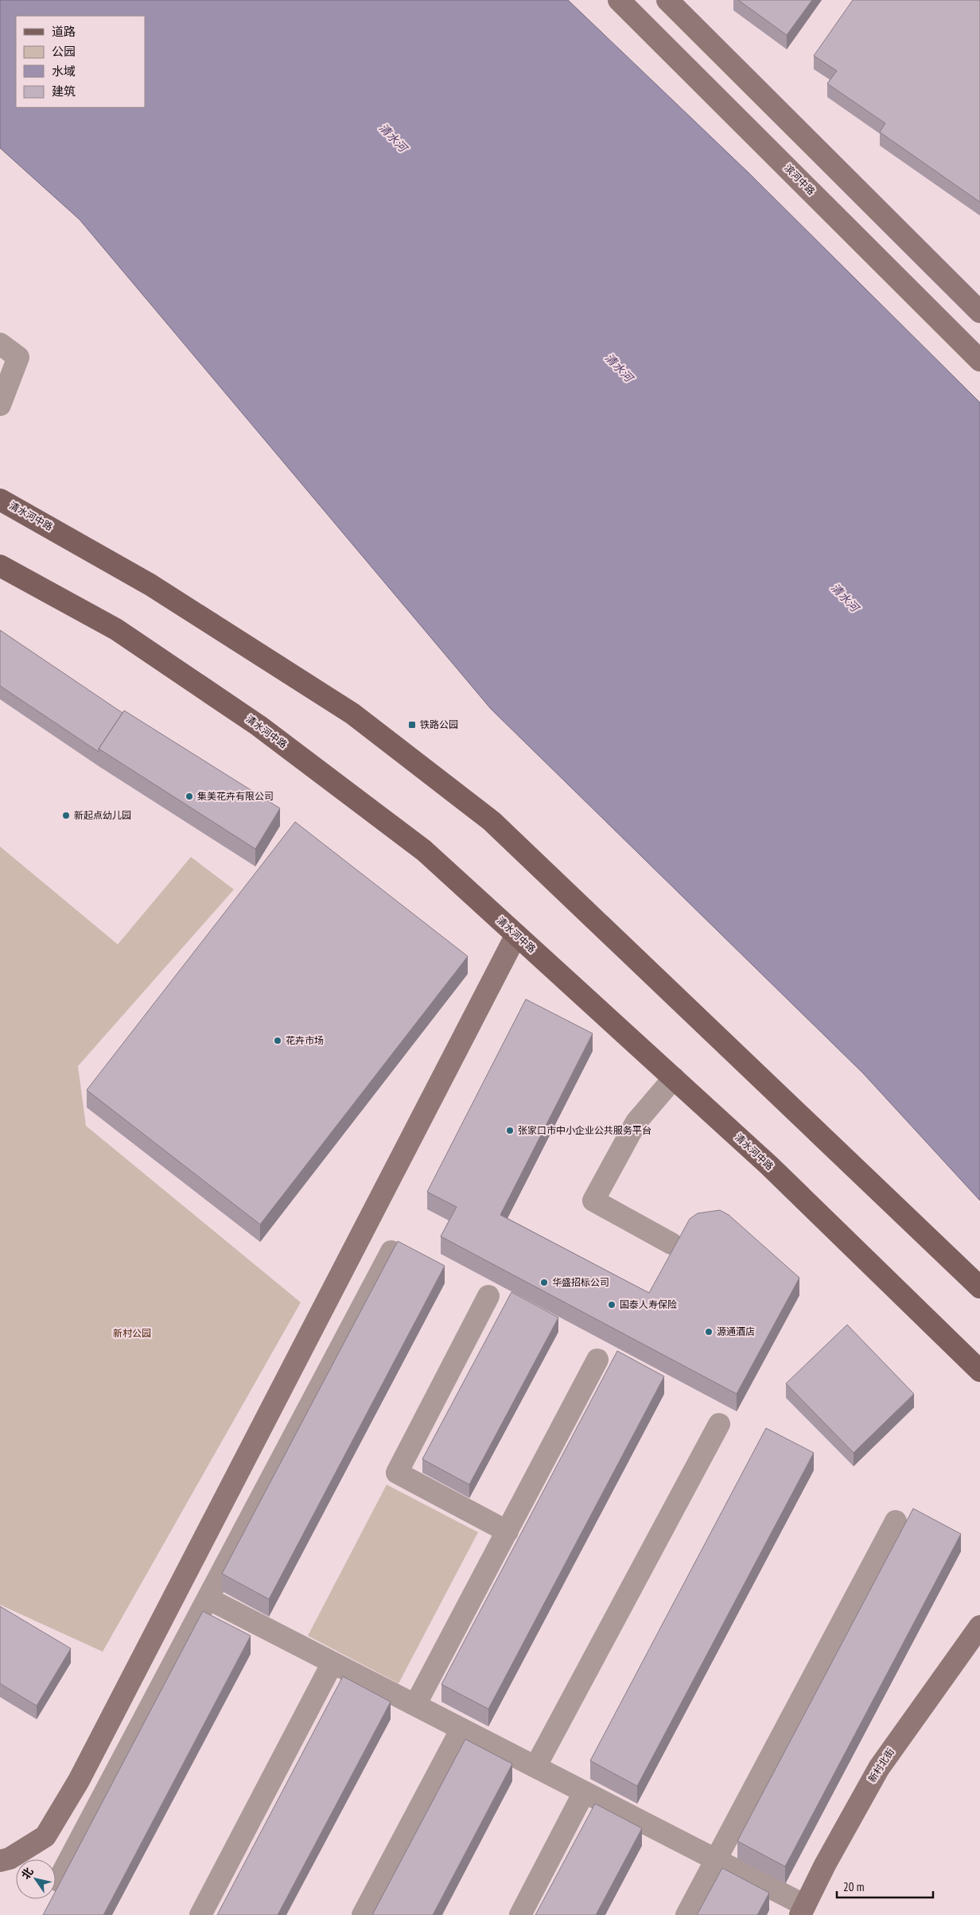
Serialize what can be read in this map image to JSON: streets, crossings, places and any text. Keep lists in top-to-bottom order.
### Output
{
  "streets": {
    "main road": ["清水河中路"],
    "street": ["滨河中路", "新村北街"]
  },
  "water": ["清水河"],
  "parks": ["新村公园"],
  "places": {
    "transit": ["铁路公园"],
    "other": [
      "集美花卉有限公司",
      "新起点幼儿园",
      "花卉市场",
      "张家口市中小企业公共服务平台",
      "华盛招标公司",
      "国泰人寿保险",
      "源通酒店"
    ]
  },
  "legend": [
    "道路",
    "公园",
    "水域",
    "建筑"
  ],
  "scale_bar": "20 m",
  "north": "top left"
}
